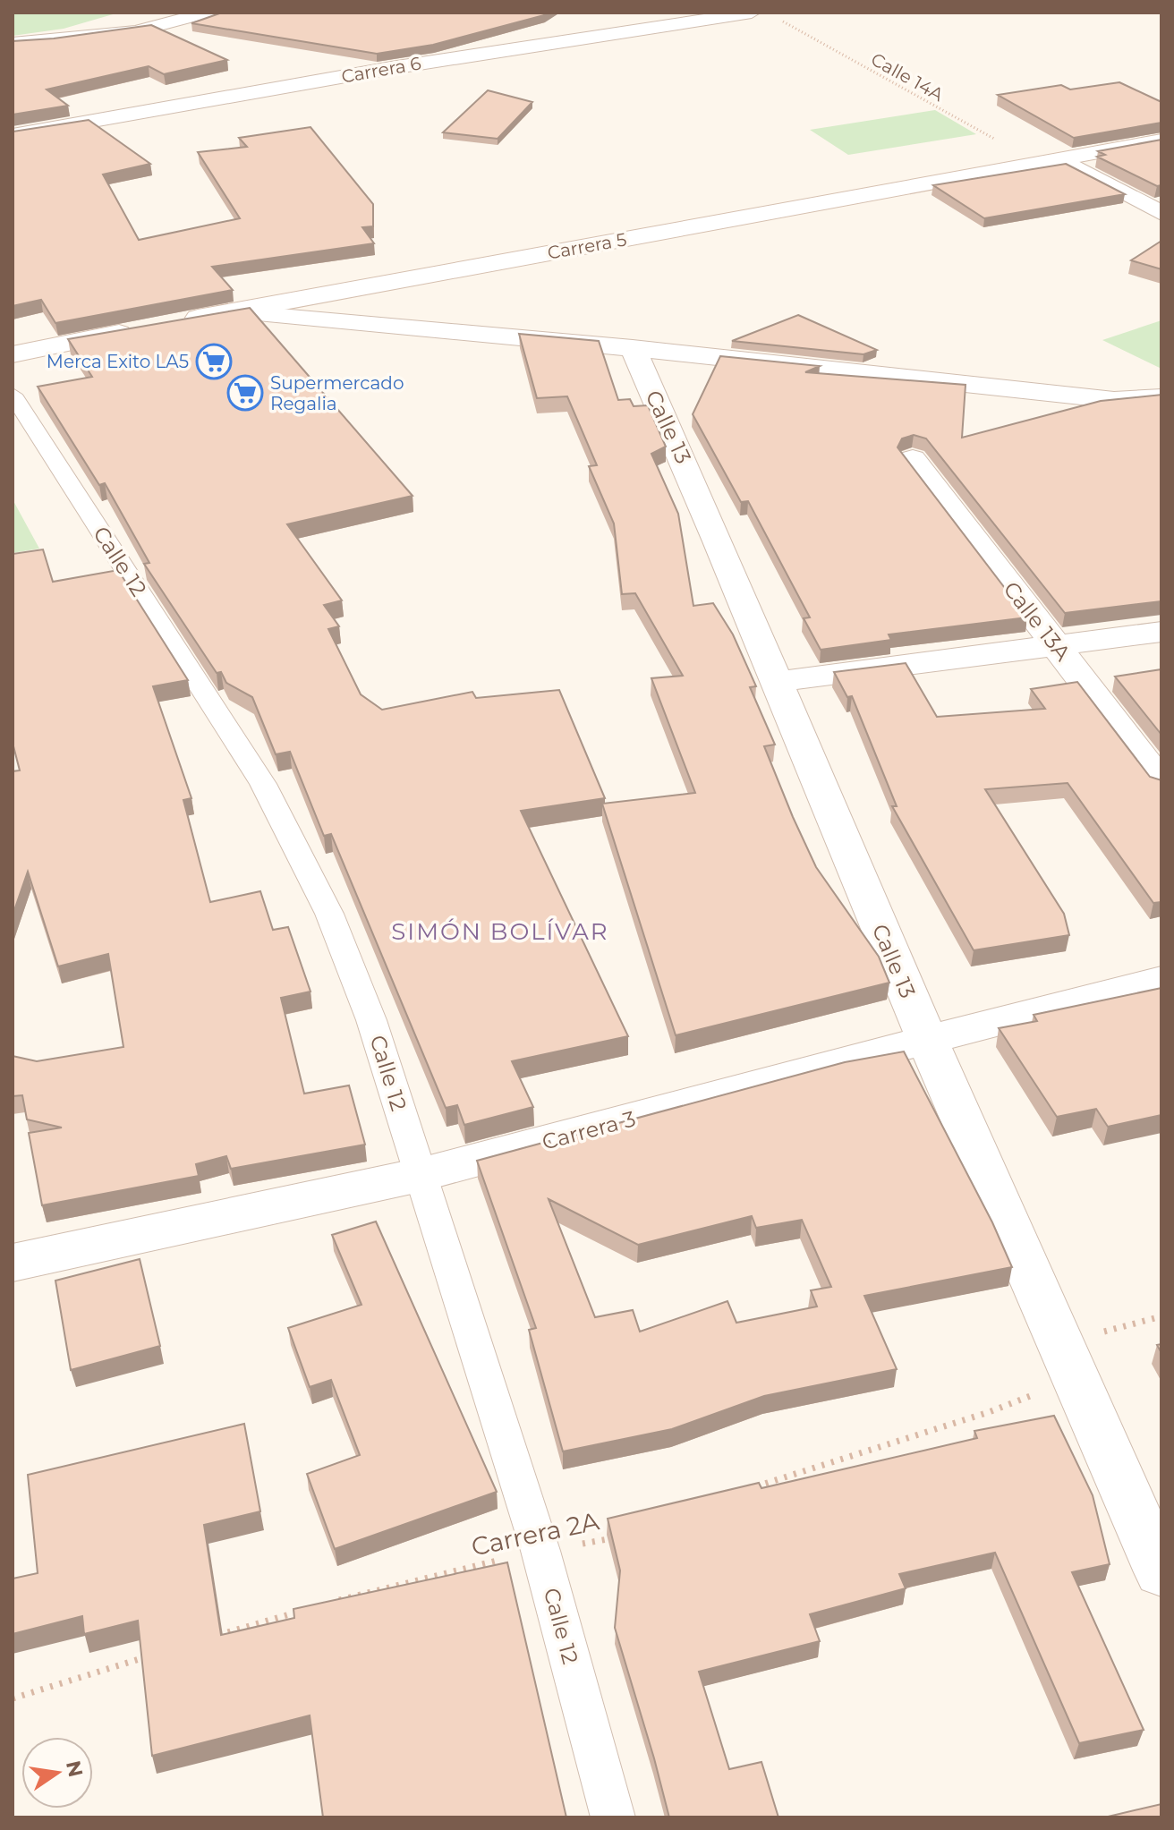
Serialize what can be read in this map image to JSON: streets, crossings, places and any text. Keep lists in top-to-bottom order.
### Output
{
  "streets": {
    "street": [
      "Carrera 6",
      "Carrera 5",
      "Calle 13",
      "Calle 13A",
      "Carrera 3"
    ],
    "lane": ["Calle 12"],
    "path": ["Calle 14A", "Carrera 2A"]
  },
  "crossings": [
    ["Calle 14A", "Carrera 5"],
    ["Calle 13", "Carrera 3"],
    ["Calle 12", "Carrera 3"],
    ["Calle 12", "Carrera 2A"]
  ],
  "districts": ["SIMÓN BOLÍVAR"],
  "places": {
    "supermarket": ["Merca Exito LA5", "Supermercado Regalia"]
  },
  "north": "right"
}
